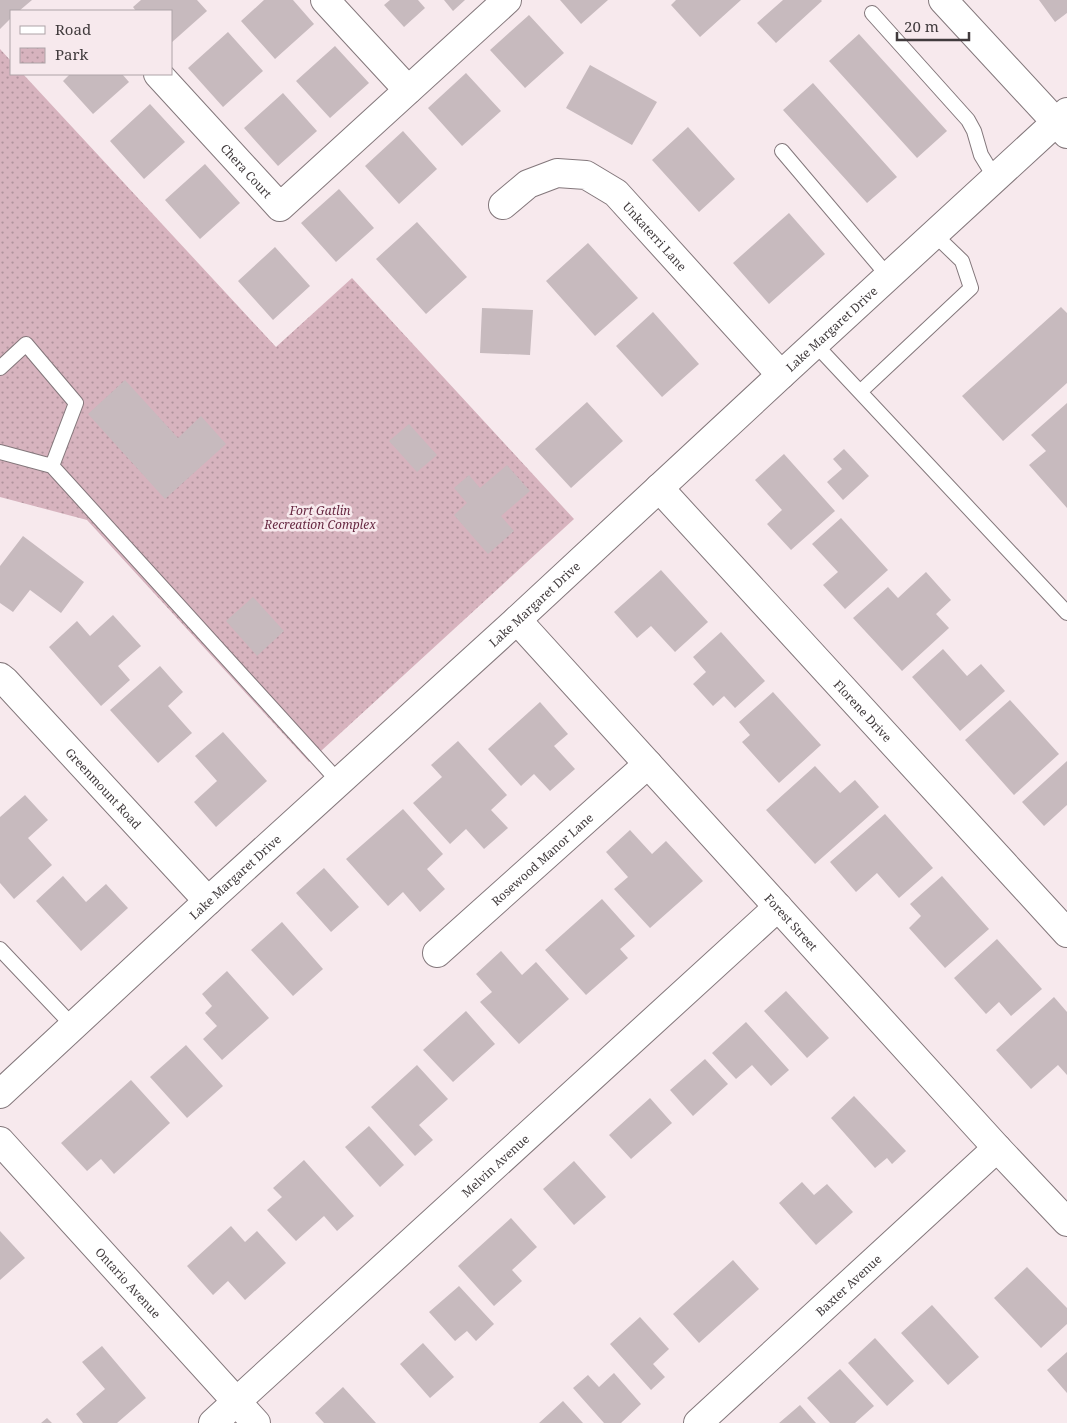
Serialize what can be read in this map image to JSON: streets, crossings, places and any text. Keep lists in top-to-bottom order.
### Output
{
  "streets": {
    "street": [
      "Chera Court",
      "Unkaterri Lane",
      "Lake Margaret Drive",
      "Florene Drive",
      "Greenmount Road",
      "Rosewood Manor Lane",
      "Forest Street",
      "Melvin Avenue",
      "Ontario Avenue",
      "Baxter Avenue"
    ]
  },
  "crossings": [
    ["Unkaterri Lane", "Lake Margaret Drive"],
    ["Lake Margaret Drive", "Florene Drive"],
    ["Lake Margaret Drive", "Greenmount Road"],
    ["Lake Margaret Drive", "Forest Street"],
    ["Rosewood Manor Lane", "Forest Street"],
    ["Forest Street", "Melvin Avenue"],
    ["Forest Street", "Baxter Avenue"],
    ["Melvin Avenue", "Ontario Avenue"]
  ],
  "parks": ["Fort Gatlin Recreation Complex"],
  "legend": ["Road", "Park"],
  "scale_bar": "20 m"
}
